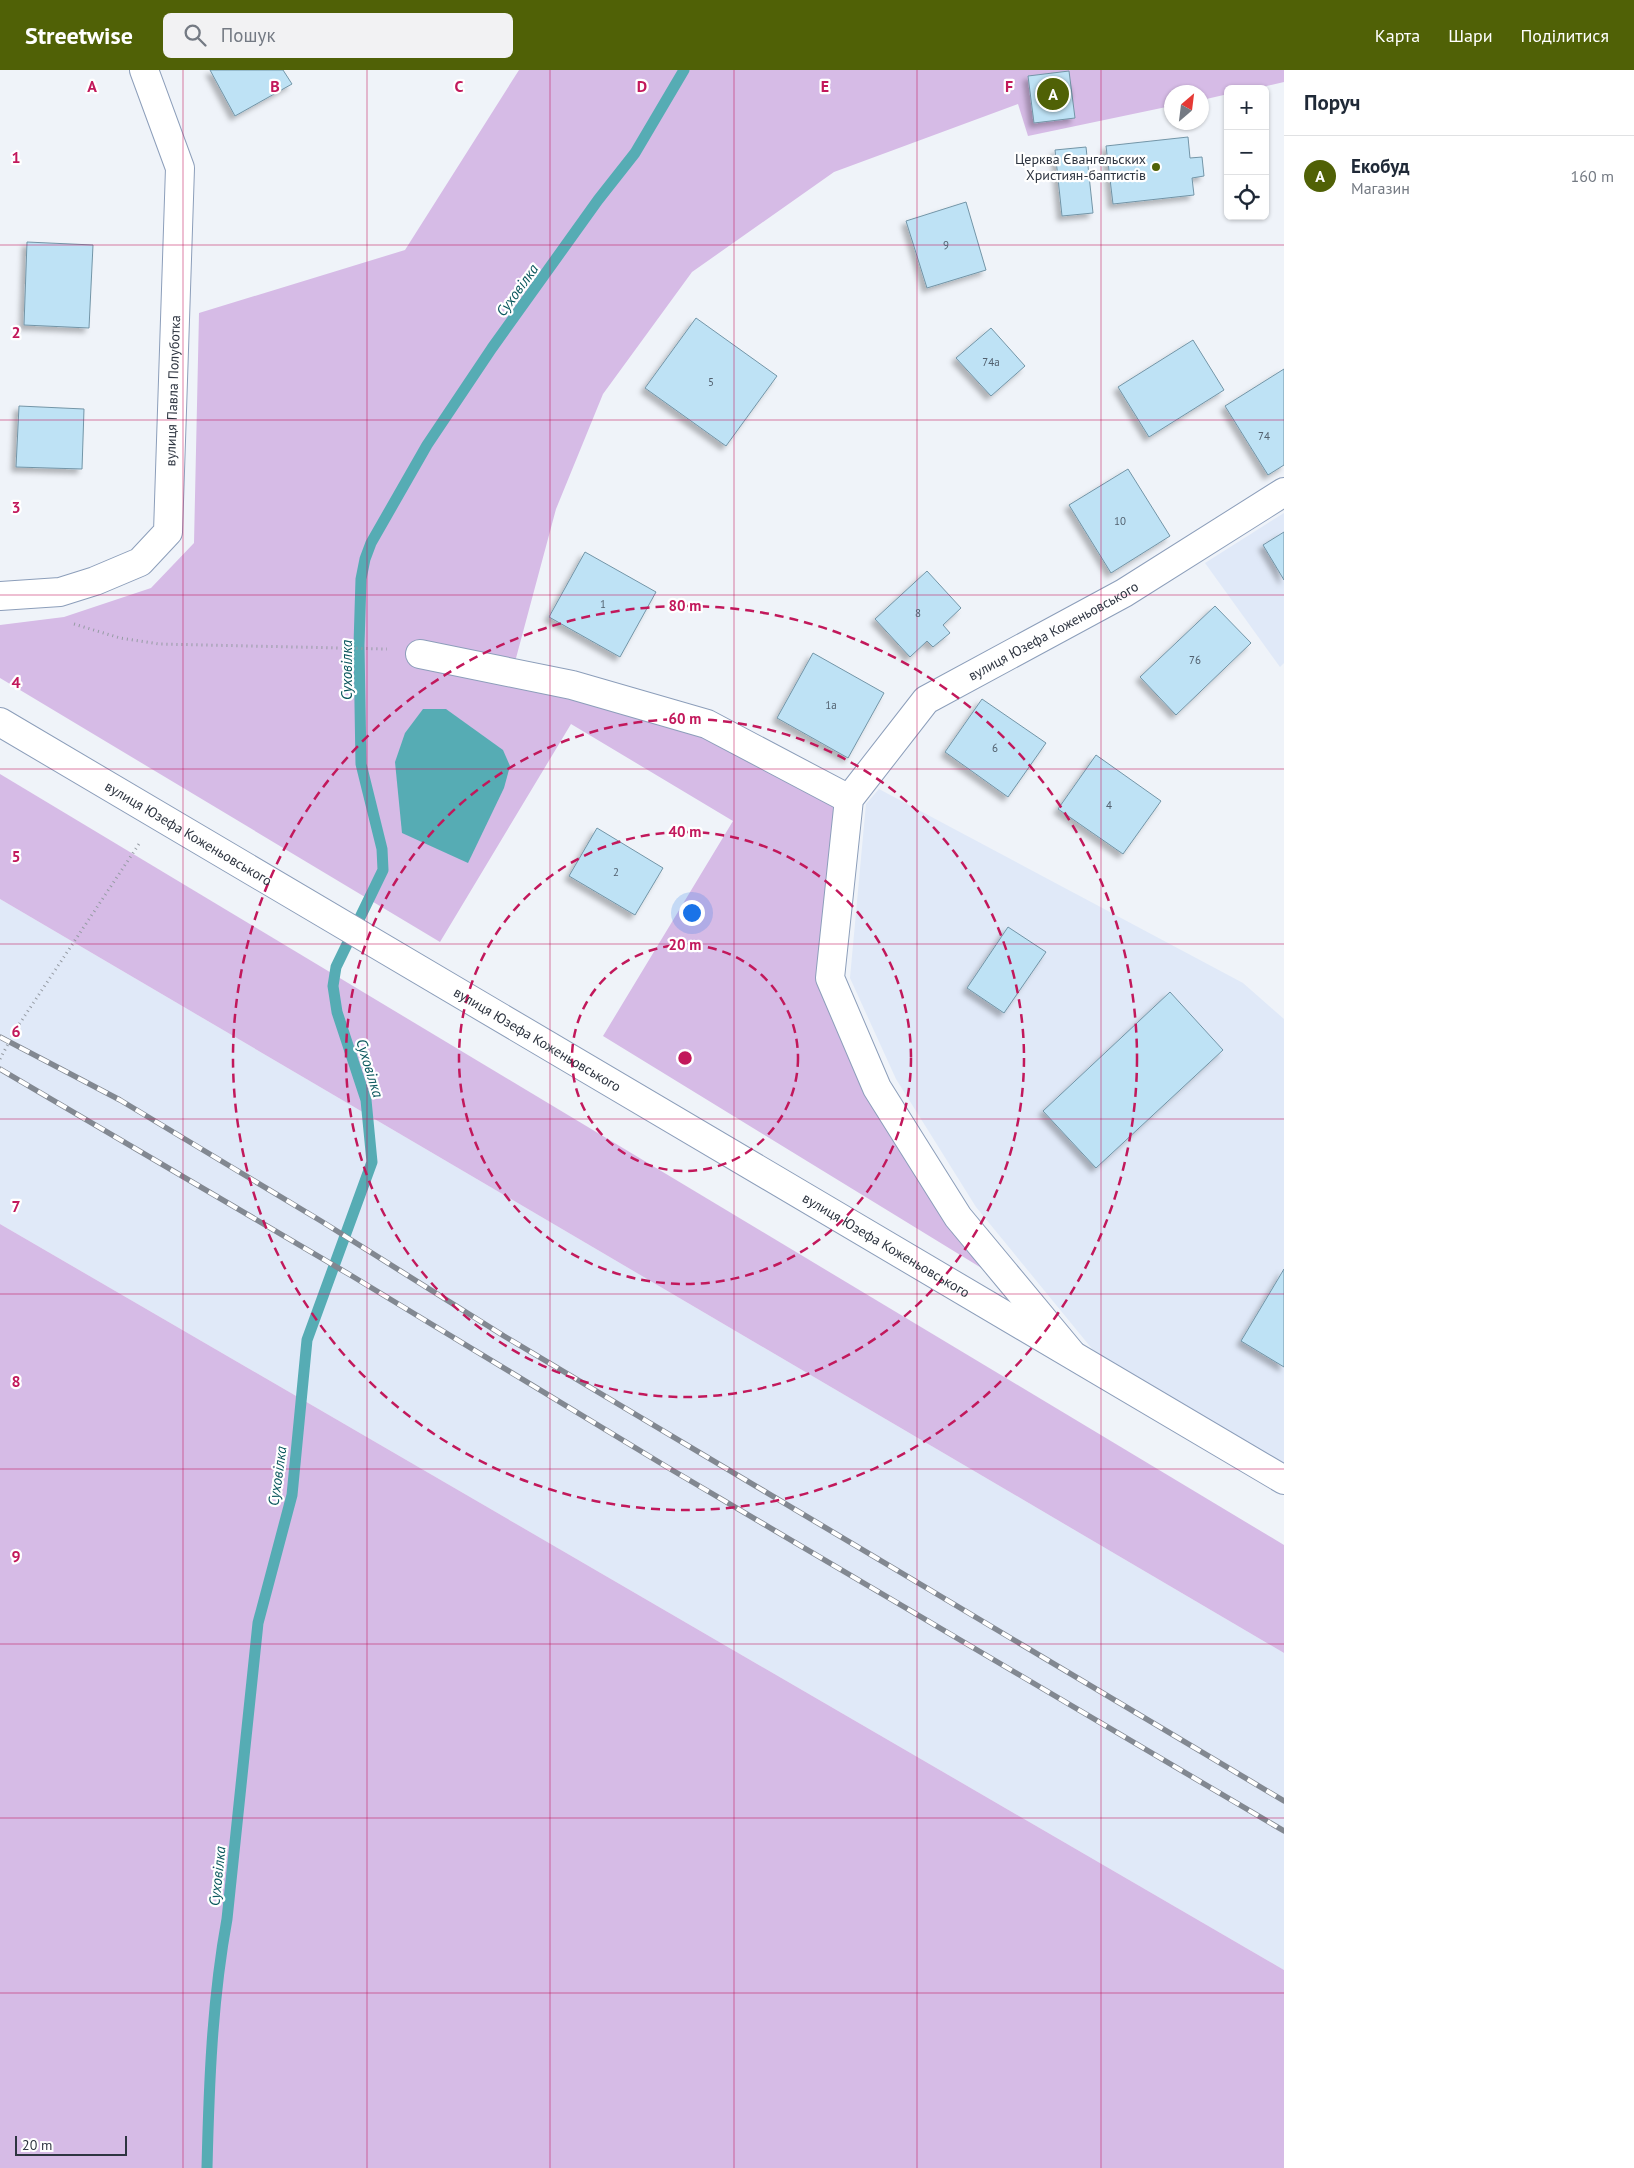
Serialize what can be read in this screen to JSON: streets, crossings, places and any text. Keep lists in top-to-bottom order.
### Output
{
  "streets": {
    "street": ["вулиця Павла Полуботка", "вулиця Юзефа Коженьовського"]
  },
  "water": ["Суховілка"],
  "places": ["Церква Євангельских Християн-баптистів"],
  "house_numbers": [
    "9",
    "74а",
    "5",
    "74",
    "10",
    "1",
    "8",
    "76",
    "1а",
    "6",
    "4",
    "2"
  ],
  "scale_bar": "20 m",
  "north": "top right",
  "page": {
    "header": "Streetwise",
    "search": "Пошук",
    "nav": ["Карта", "Шари", "Поділитися"],
    "heading": "Поруч",
    "pins": "A",
    "map_buttons": ["+", "−"],
    "list": [
      {
        "mark": "A",
        "name": "Екобуд",
        "note": "Магазин",
        "value": "160 m"
      }
    ],
    "scale": "20 m"
  },
  "grid": {
    "columns": [
      "A",
      "B",
      "C",
      "D",
      "E",
      "F"
    ],
    "rows": [
      "1",
      "2",
      "3",
      "4",
      "5",
      "6",
      "7",
      "8",
      "9"
    ]
  },
  "rings": [
    "80 m",
    "60 m",
    "40 m",
    "20 m"
  ]
}
